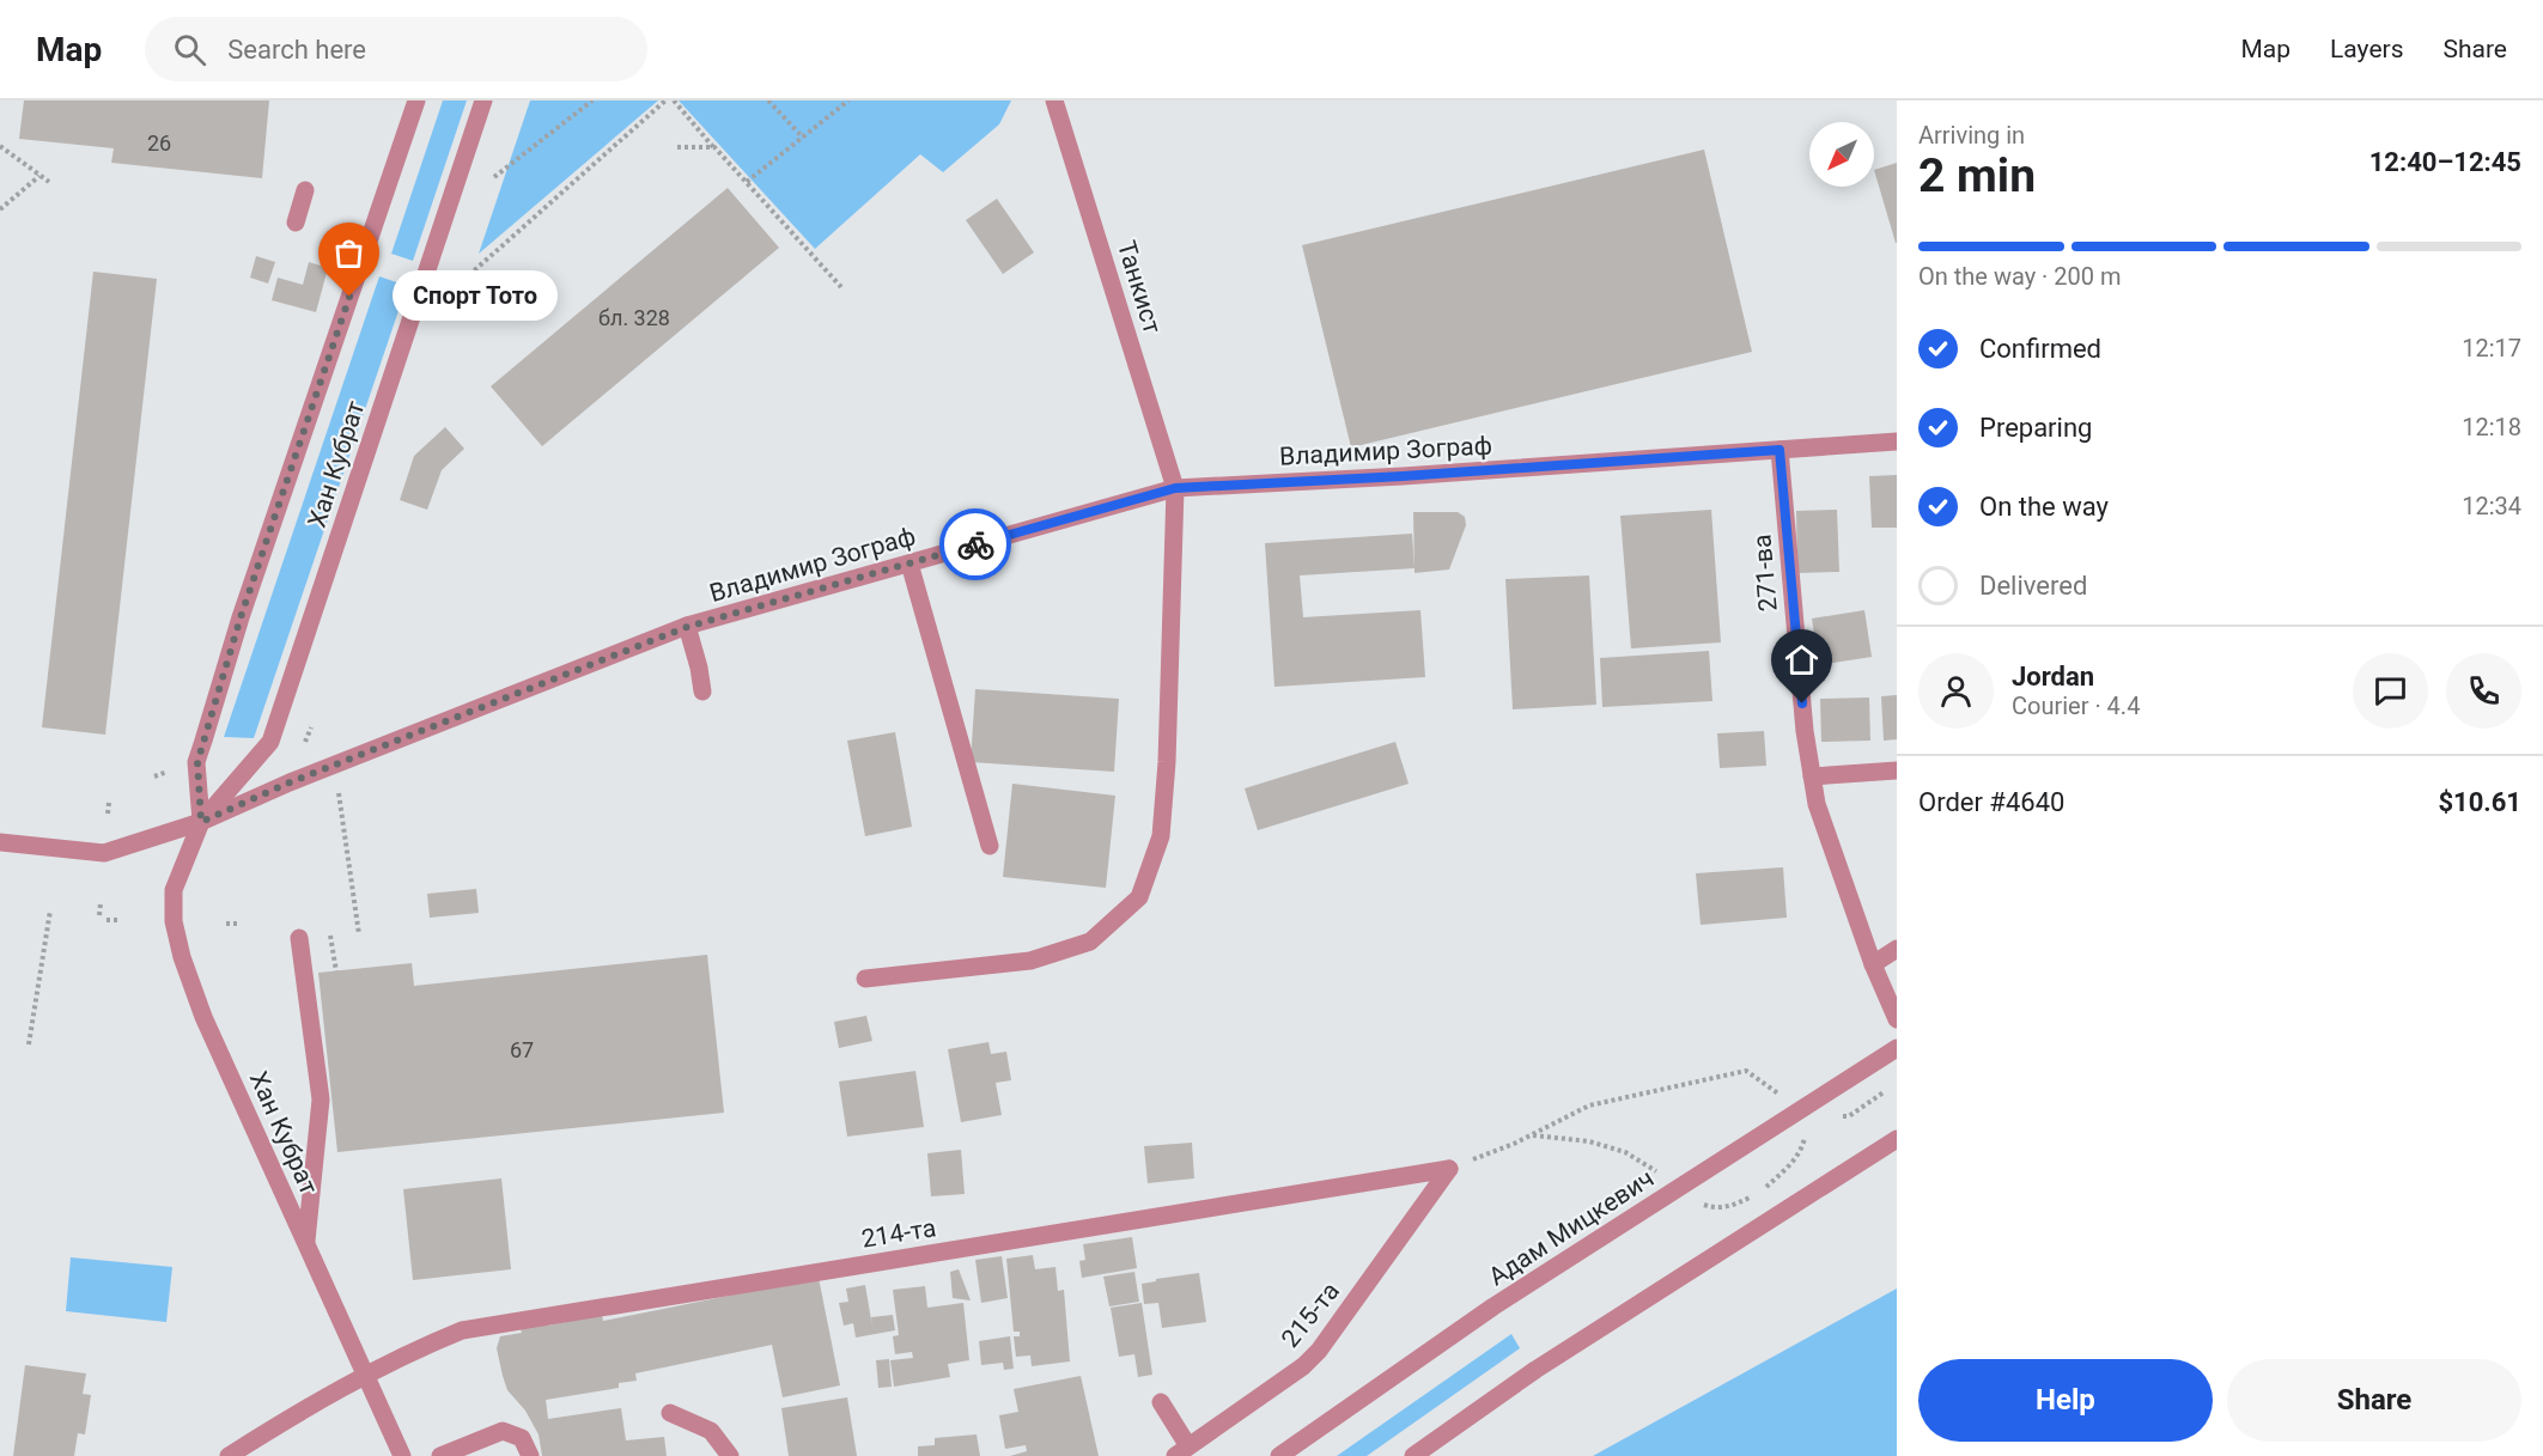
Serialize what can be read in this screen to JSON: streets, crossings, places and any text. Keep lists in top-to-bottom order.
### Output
{
  "streets": {
    "street": [
      "Танкист",
      "Владимир Зограф",
      "Хан Кубрат",
      "271-ва",
      "Адам Мицкевич",
      "214-та",
      "215-та"
    ]
  },
  "crossings": [
    ["Танкист", "Владимир Зограф"],
    ["Владимир Зограф", "Хан Кубрат"],
    ["Владимир Зограф", "271-ва"],
    ["Хан Кубрат", "214-та"],
    ["214-та", "215-та"]
  ],
  "places": ["Спорт Тото"],
  "house_numbers": ["26", "бл. 328", "67"],
  "north": "bottom left",
  "page": {
    "header": "Map",
    "search": "Search here",
    "nav": ["Map", "Layers", "Share"],
    "heading": ["2 min", "Arriving in", "12:40–12:45"],
    "panel": [
      "Jordan",
      "Courier · 4.4",
      "Order #4640",
      "$10.61"
    ],
    "bar": "On the way · 200 m",
    "bubble": "Спорт Тото",
    "list": [
      ["Confirmed", "12:17"],
      ["Preparing", "12:18"],
      ["On the way", "12:34"],
      "Delivered"
    ],
    "buttons": ["Help", "Share"]
  }
}
